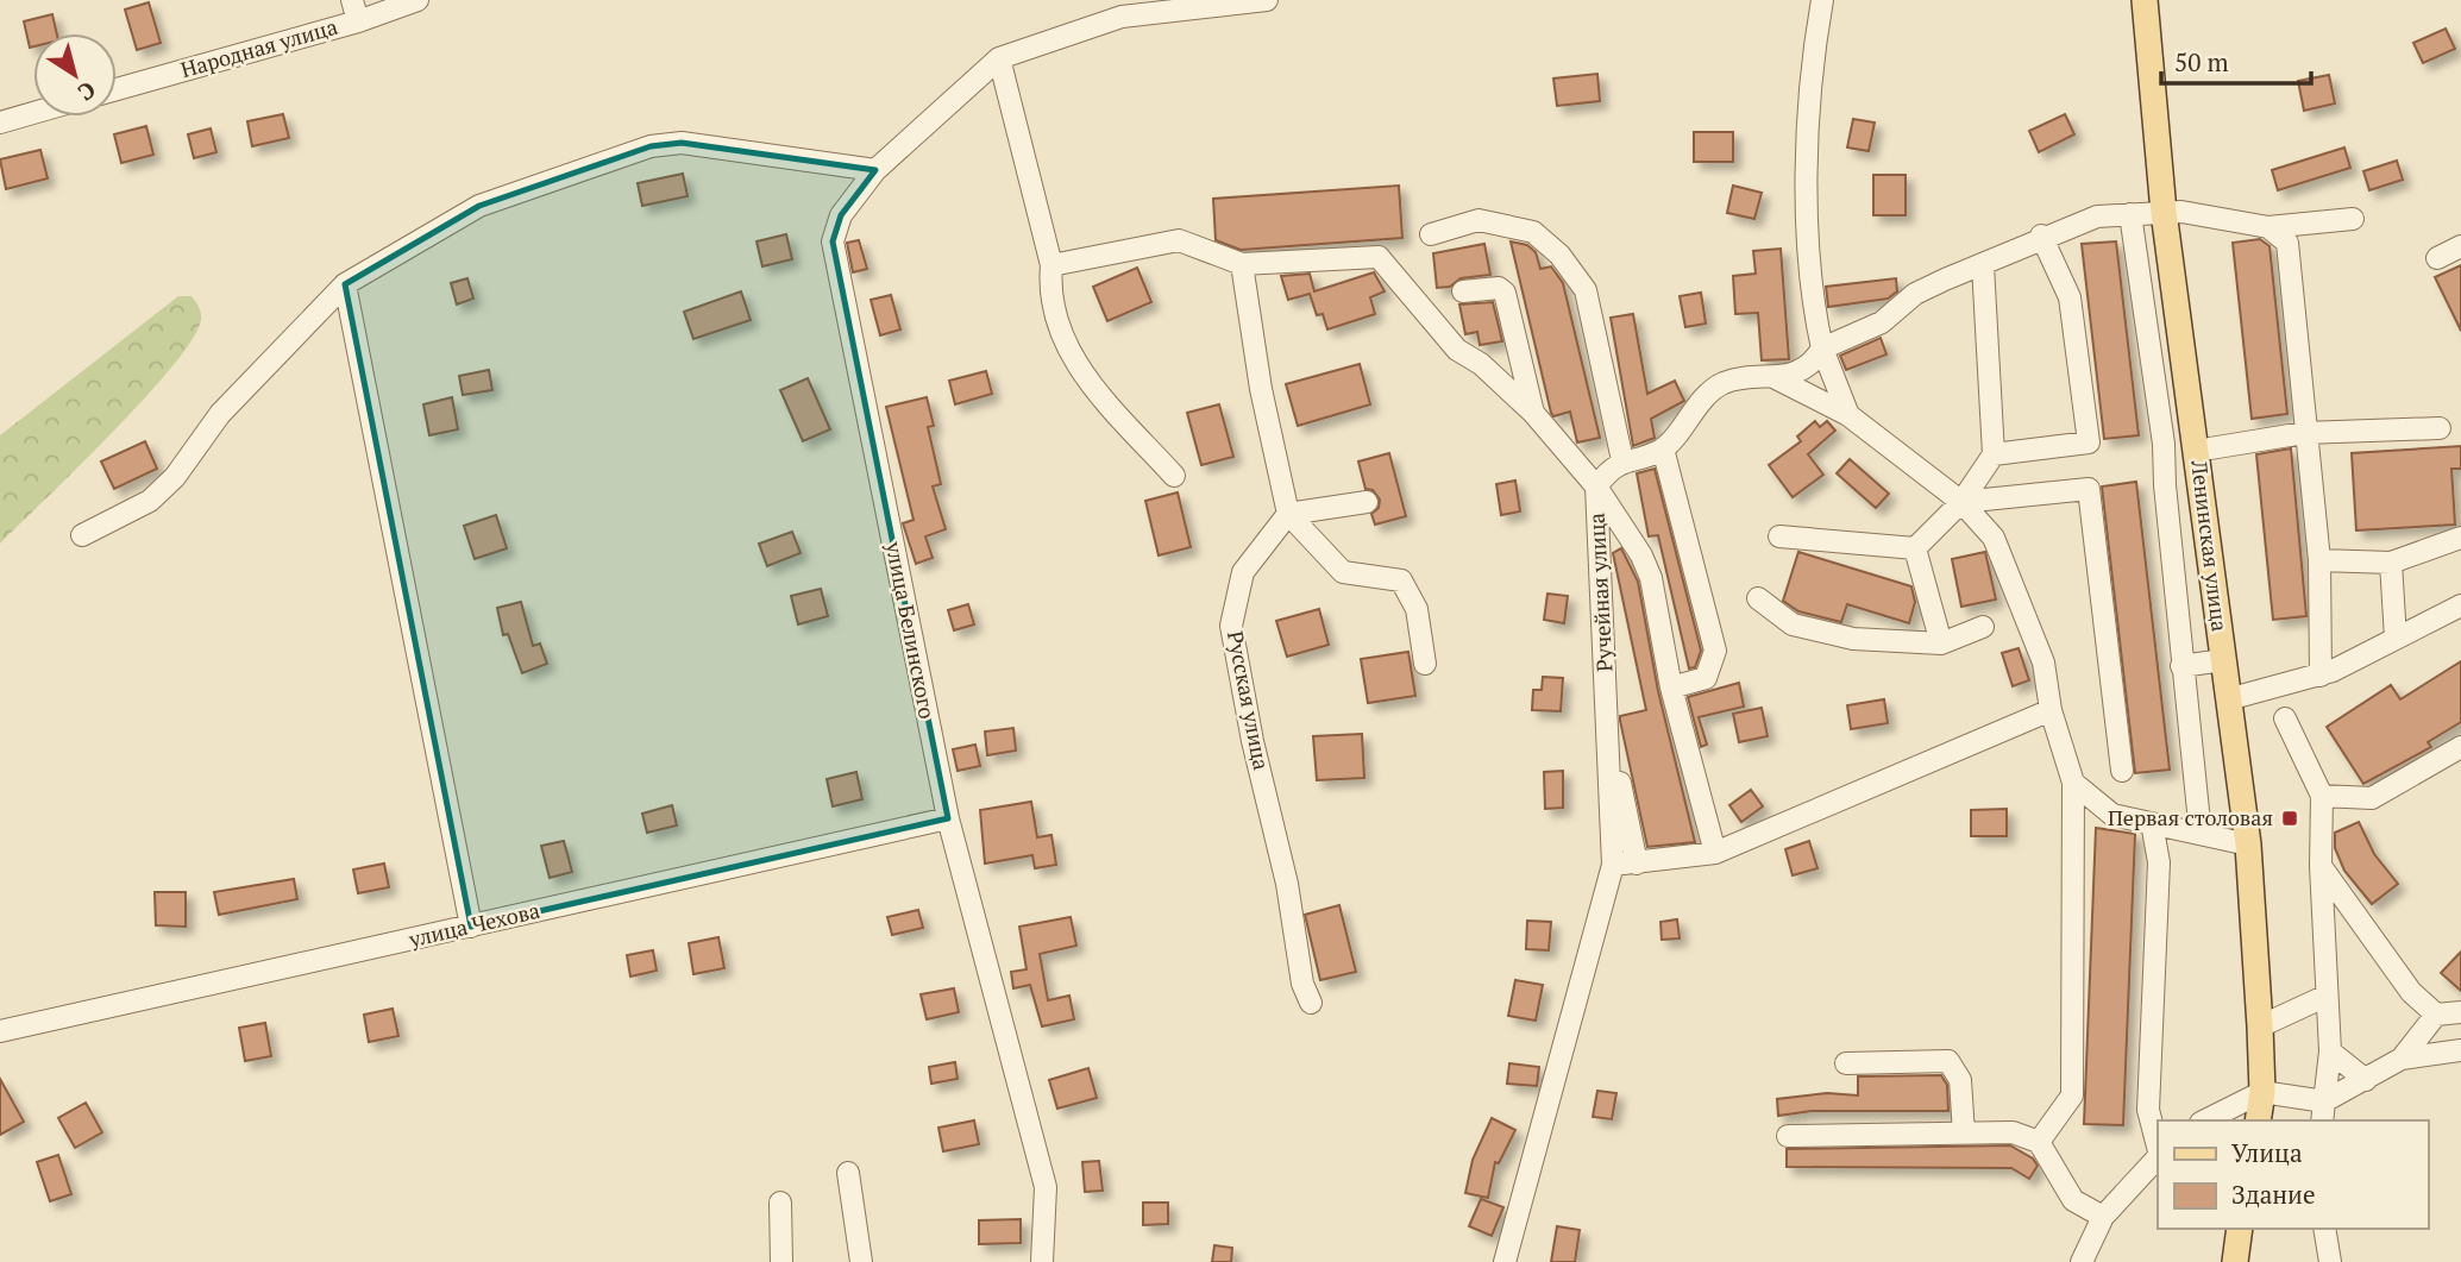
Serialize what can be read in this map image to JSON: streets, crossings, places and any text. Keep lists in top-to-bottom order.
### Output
{
  "streets": {
    "main road": ["Ленинская улица"],
    "street": [
      "Народная улица",
      "Ручейная улица",
      "улица Белинского",
      "Русская улица",
      "улица Чехова"
    ]
  },
  "crossings": [
    ["улица Белинского", "улица Чехова"]
  ],
  "places": {
    "transit": ["Первая столовая"]
  },
  "legend": ["Улица", "Здание"],
  "scale_bar": "50 m",
  "north": "bottom right"
}
